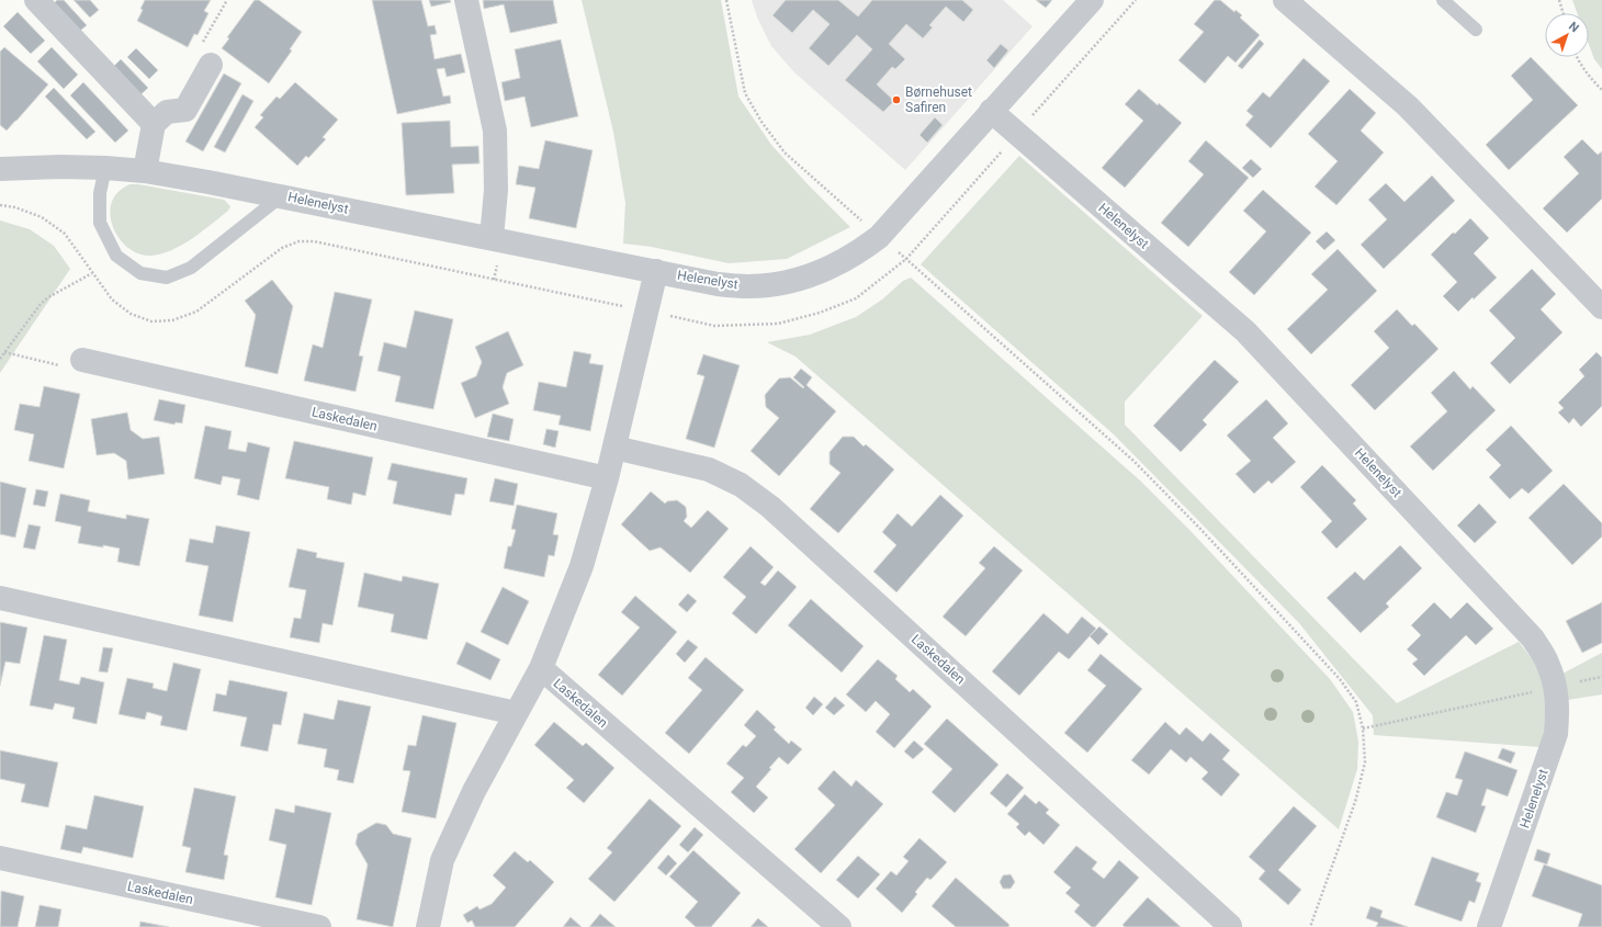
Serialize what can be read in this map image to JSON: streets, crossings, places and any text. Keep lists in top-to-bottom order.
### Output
{
  "streets": {
    "street": ["Helenelyst", "Laskedalen"]
  },
  "crossings": [
    ["Helenelyst", "Laskedalen"]
  ],
  "places": ["Børnehuset Safiren"],
  "north": "top right"
}
